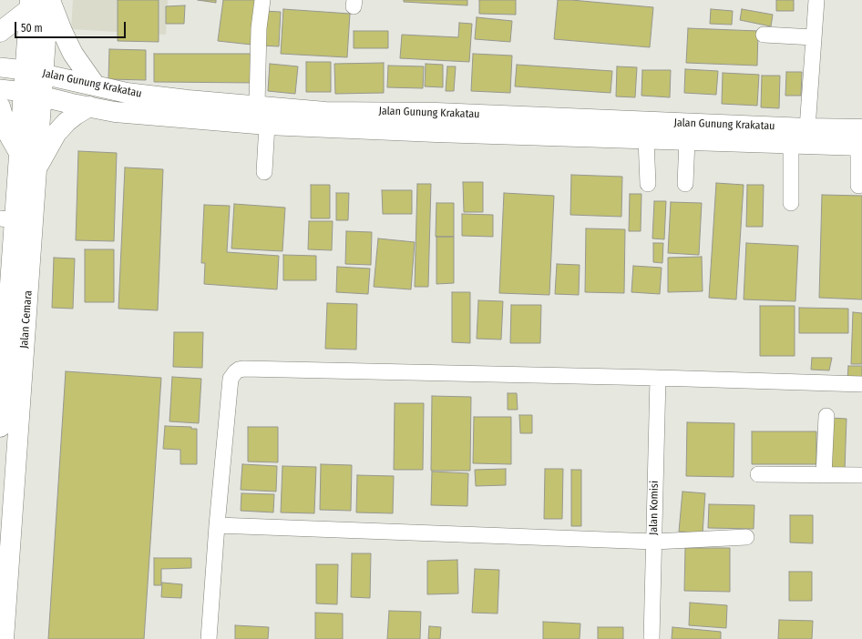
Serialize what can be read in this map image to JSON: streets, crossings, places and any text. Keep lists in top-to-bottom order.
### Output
{
  "streets": {
    "highway": ["Jalan Gunung Krakatau", "Jalan Cemara"],
    "street": ["Jalan Komisi"]
  },
  "crossings": [
    ["Jalan Gunung Krakatau", "Jalan Cemara"]
  ],
  "scale_bar": "50 m"
}
